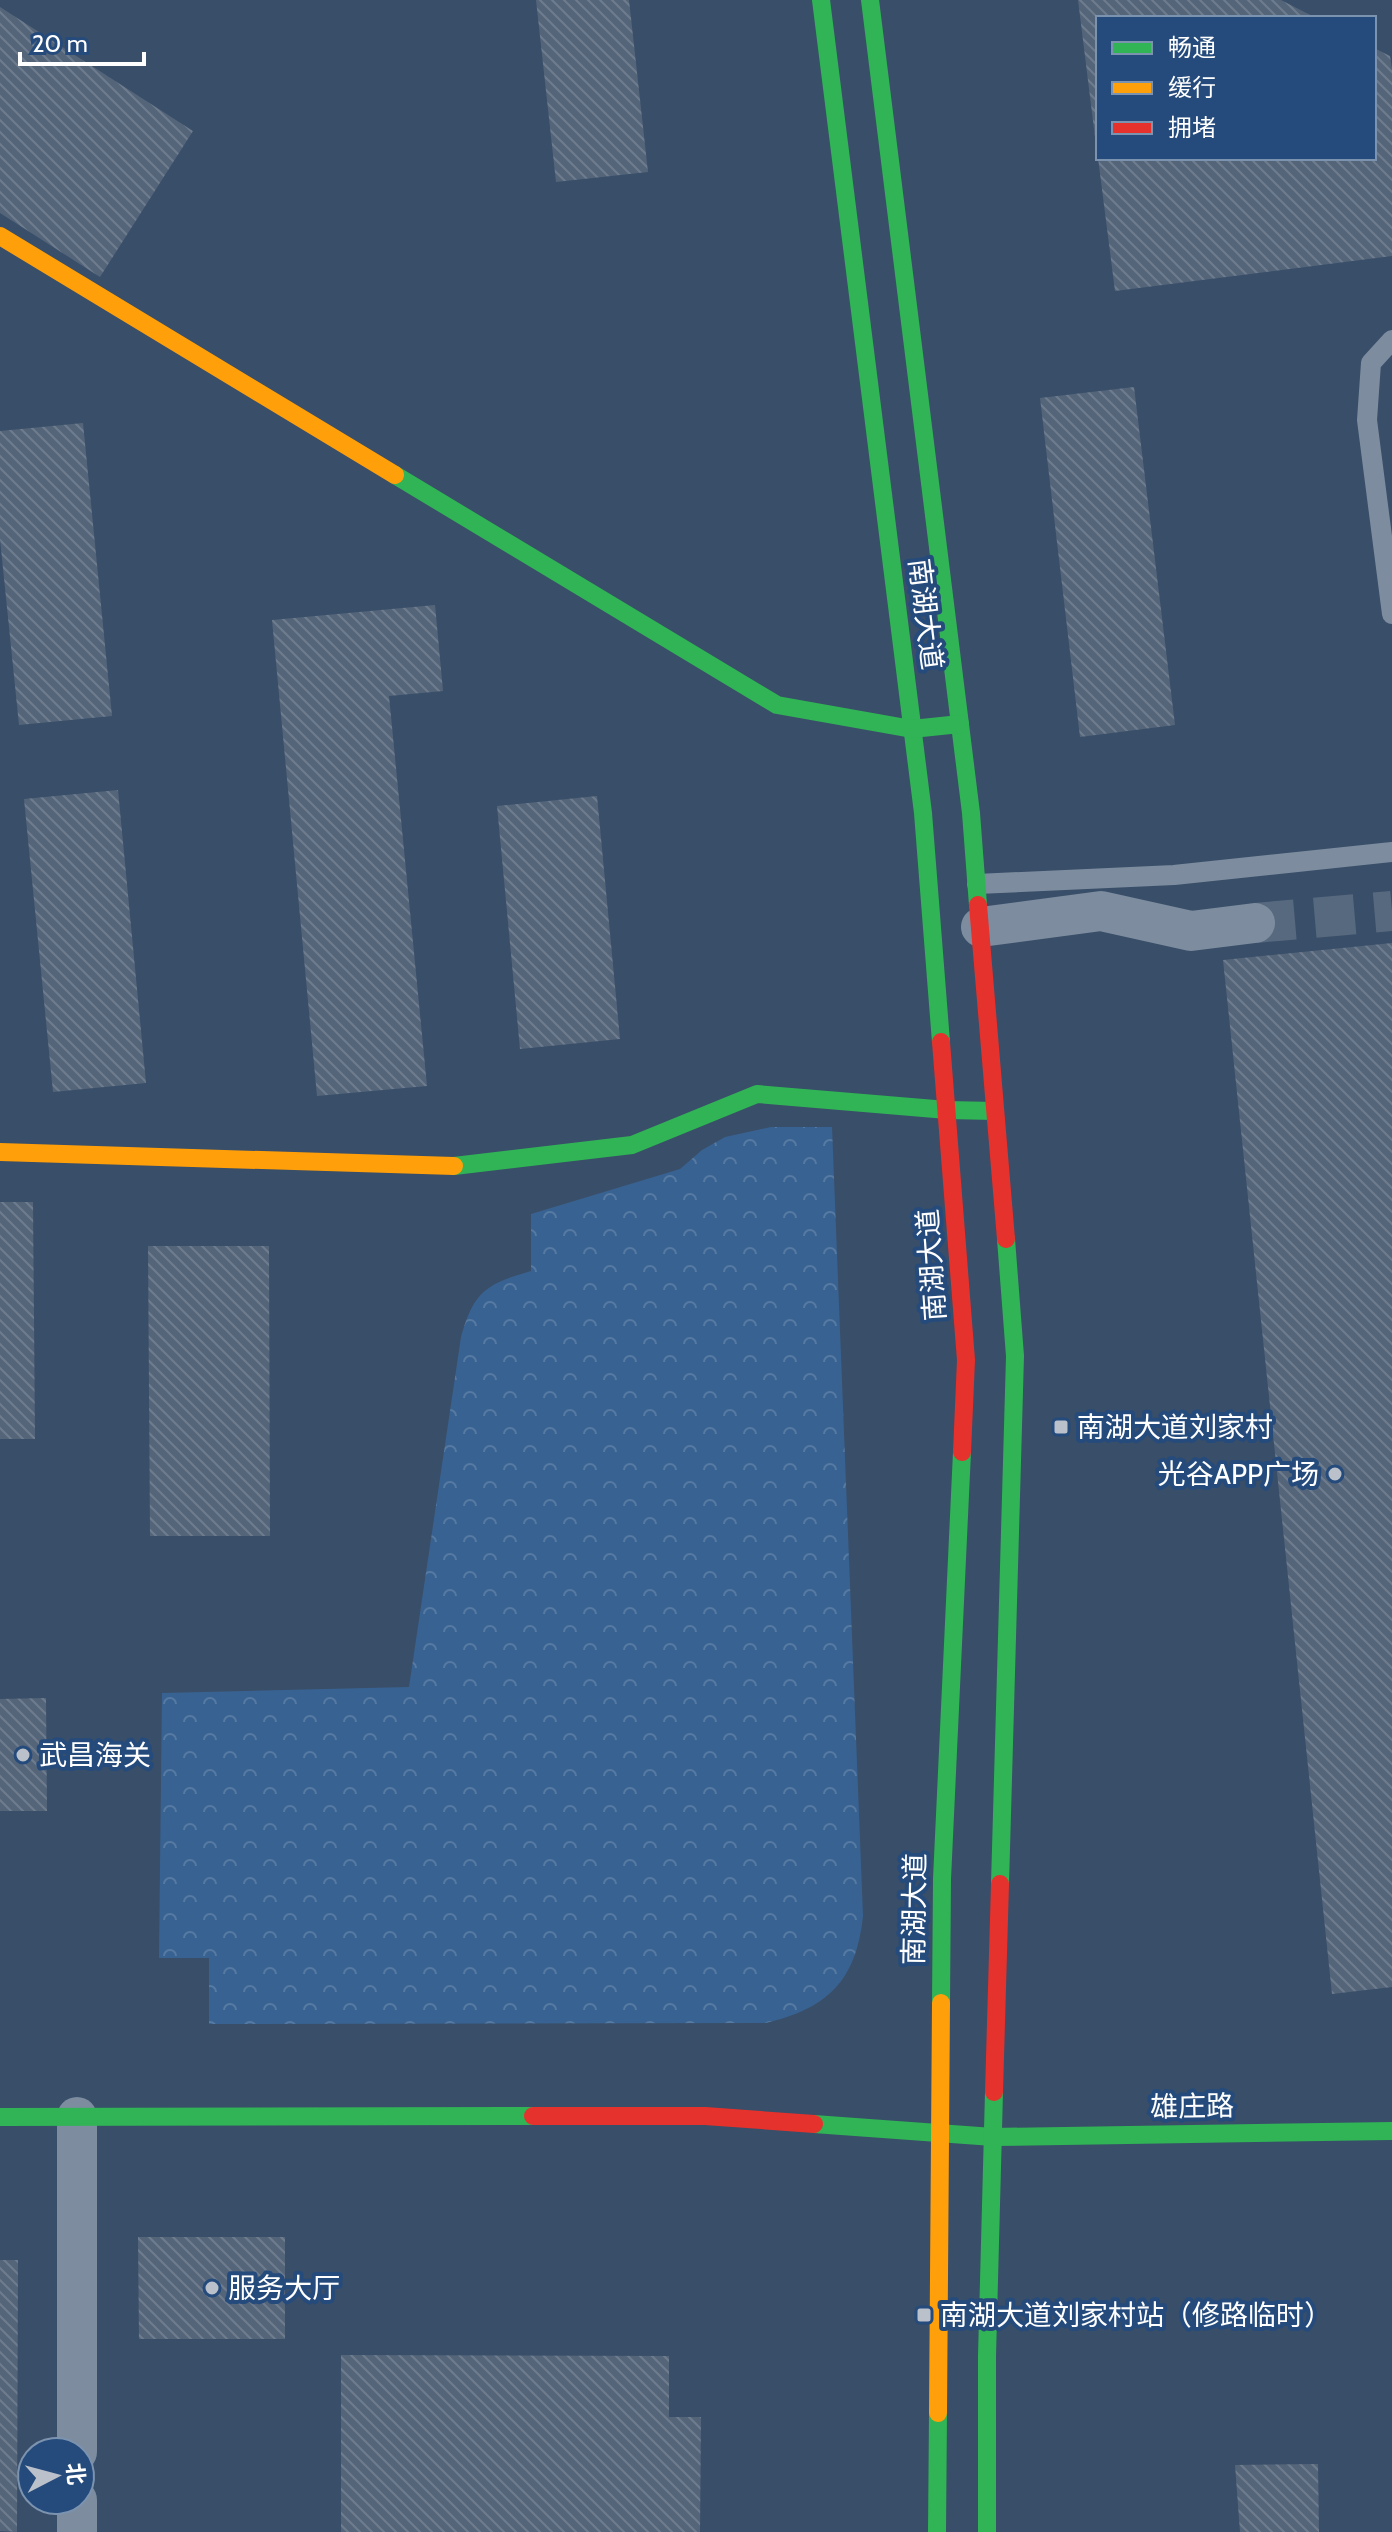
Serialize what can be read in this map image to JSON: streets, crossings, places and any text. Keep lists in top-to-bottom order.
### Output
{
  "streets": {
    "main road": ["南湖大道", "雄庄路"]
  },
  "crossings": [
    ["南湖大道", "雄庄路"]
  ],
  "places": {
    "transit": ["南湖大道刘家村", "南湖大道刘家村站（修路临时）"],
    "other": ["光谷APP广场", "武昌海关", "服务大厅"]
  },
  "legend": ["畅通", "缓行", "拥堵"],
  "scale_bar": "20 m",
  "north": "right"
}
